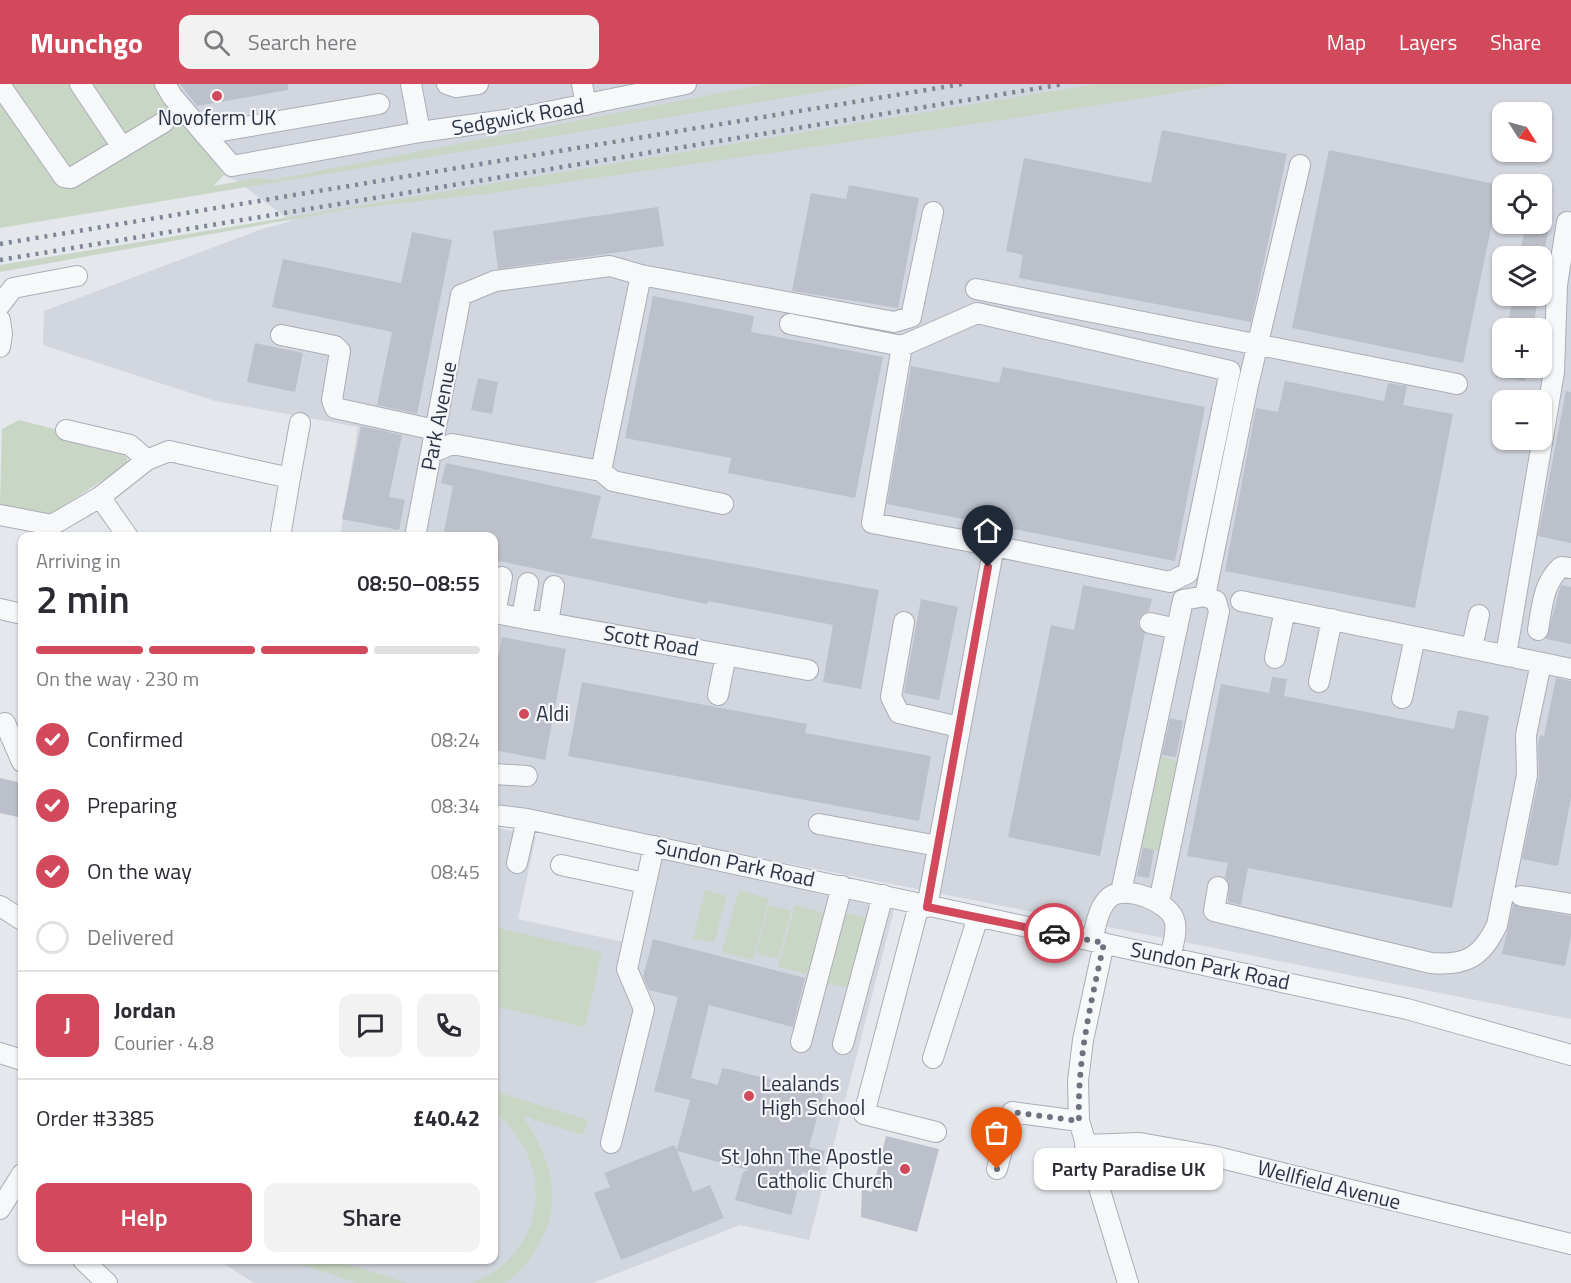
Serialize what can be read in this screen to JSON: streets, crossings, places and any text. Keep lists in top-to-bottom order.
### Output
{
  "streets": {
    "street": [
      "Sedgwick Road",
      "Park Avenue",
      "Scott Road",
      "Sundon Park Road",
      "Wellfield Avenue"
    ]
  },
  "places": [
    "Novoferm UK",
    "Aldi",
    "Lealands High School",
    "St John The Apostle Catholic Church",
    "Party Paradise UK"
  ],
  "north": "bottom right",
  "page": {
    "header": "Munchgo",
    "search": "Search here",
    "nav": ["Map", "Layers", "Share"],
    "map_buttons": ["+", "−"],
    "heading": ["2 min", "Arriving in", "08:50–08:55"],
    "panel": [
      "Jordan",
      "Courier · 4.8",
      "Order #3385",
      "£40.42"
    ],
    "bar": "On the way · 230 m",
    "list": [
      ["Confirmed", "08:24"],
      ["Preparing", "08:34"],
      ["On the way", "08:45"],
      "Delivered"
    ],
    "round": "J",
    "bubble": "Party Paradise UK",
    "buttons": ["Help", "Share"]
  }
}
